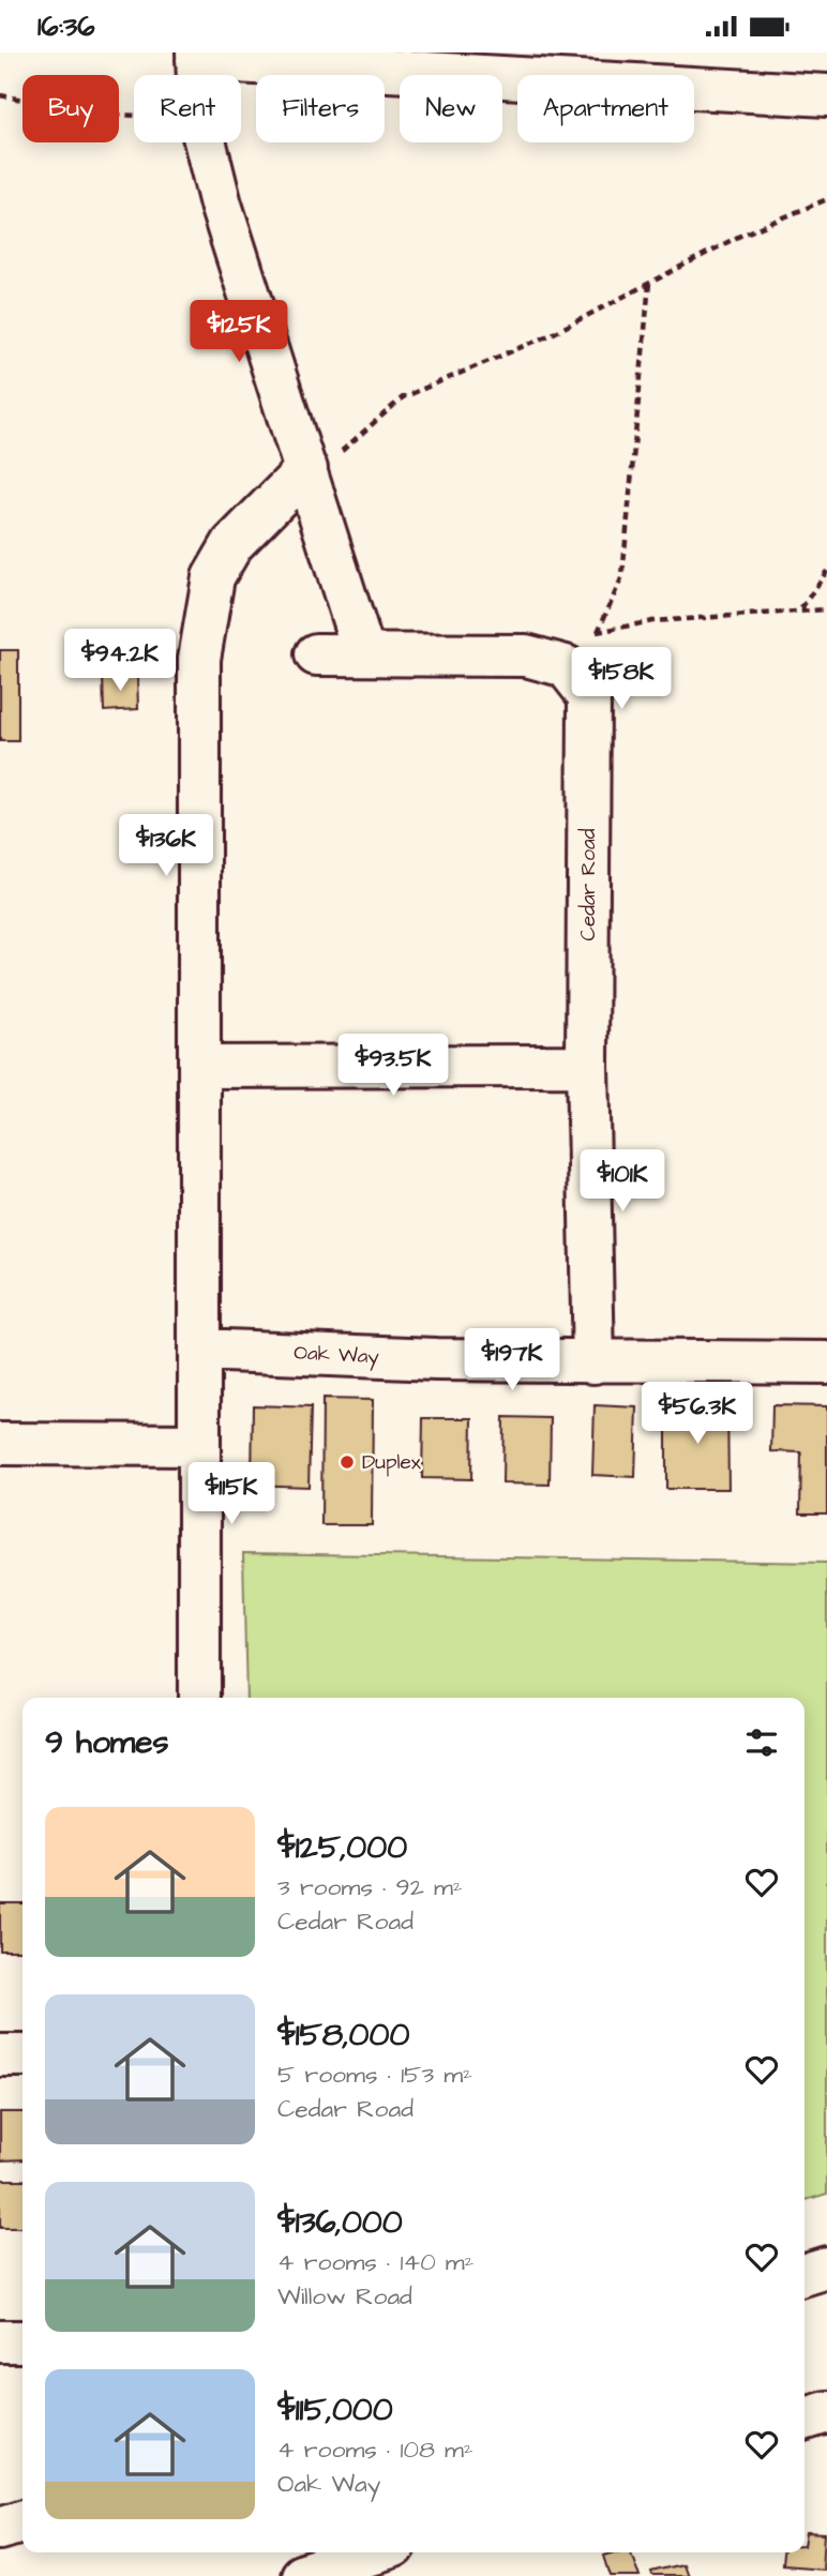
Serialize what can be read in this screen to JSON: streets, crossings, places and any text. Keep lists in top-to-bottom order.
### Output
{
  "streets": {
    "street": ["Cedar Road", "Oak Way"]
  },
  "crossings": [
    ["Cedar Road", "Oak Way"]
  ],
  "places": ["Duplex"],
  "page": {
    "status": "16:36",
    "chip": [
      "Buy",
      "Rent",
      "Filters",
      "New",
      "Apartment"
    ],
    "price": [
      "$125K",
      "$94.2K",
      "$158K",
      "$136K",
      "$93.5K",
      "$101K",
      "$197K",
      "$56.3K",
      "$115K"
    ],
    "heading": "9 homes",
    "list": [
      {
        "name": "$125,000",
        "note": "3 rooms · 92 m² · Cedar Road"
      },
      {
        "name": "$158,000",
        "note": "5 rooms · 153 m² · Cedar Road"
      },
      {
        "name": "$136,000",
        "note": "4 rooms · 140 m² · Willow Road"
      },
      {
        "name": "$115,000",
        "note": "4 rooms · 108 m² · Oak Way"
      }
    ]
  }
}
